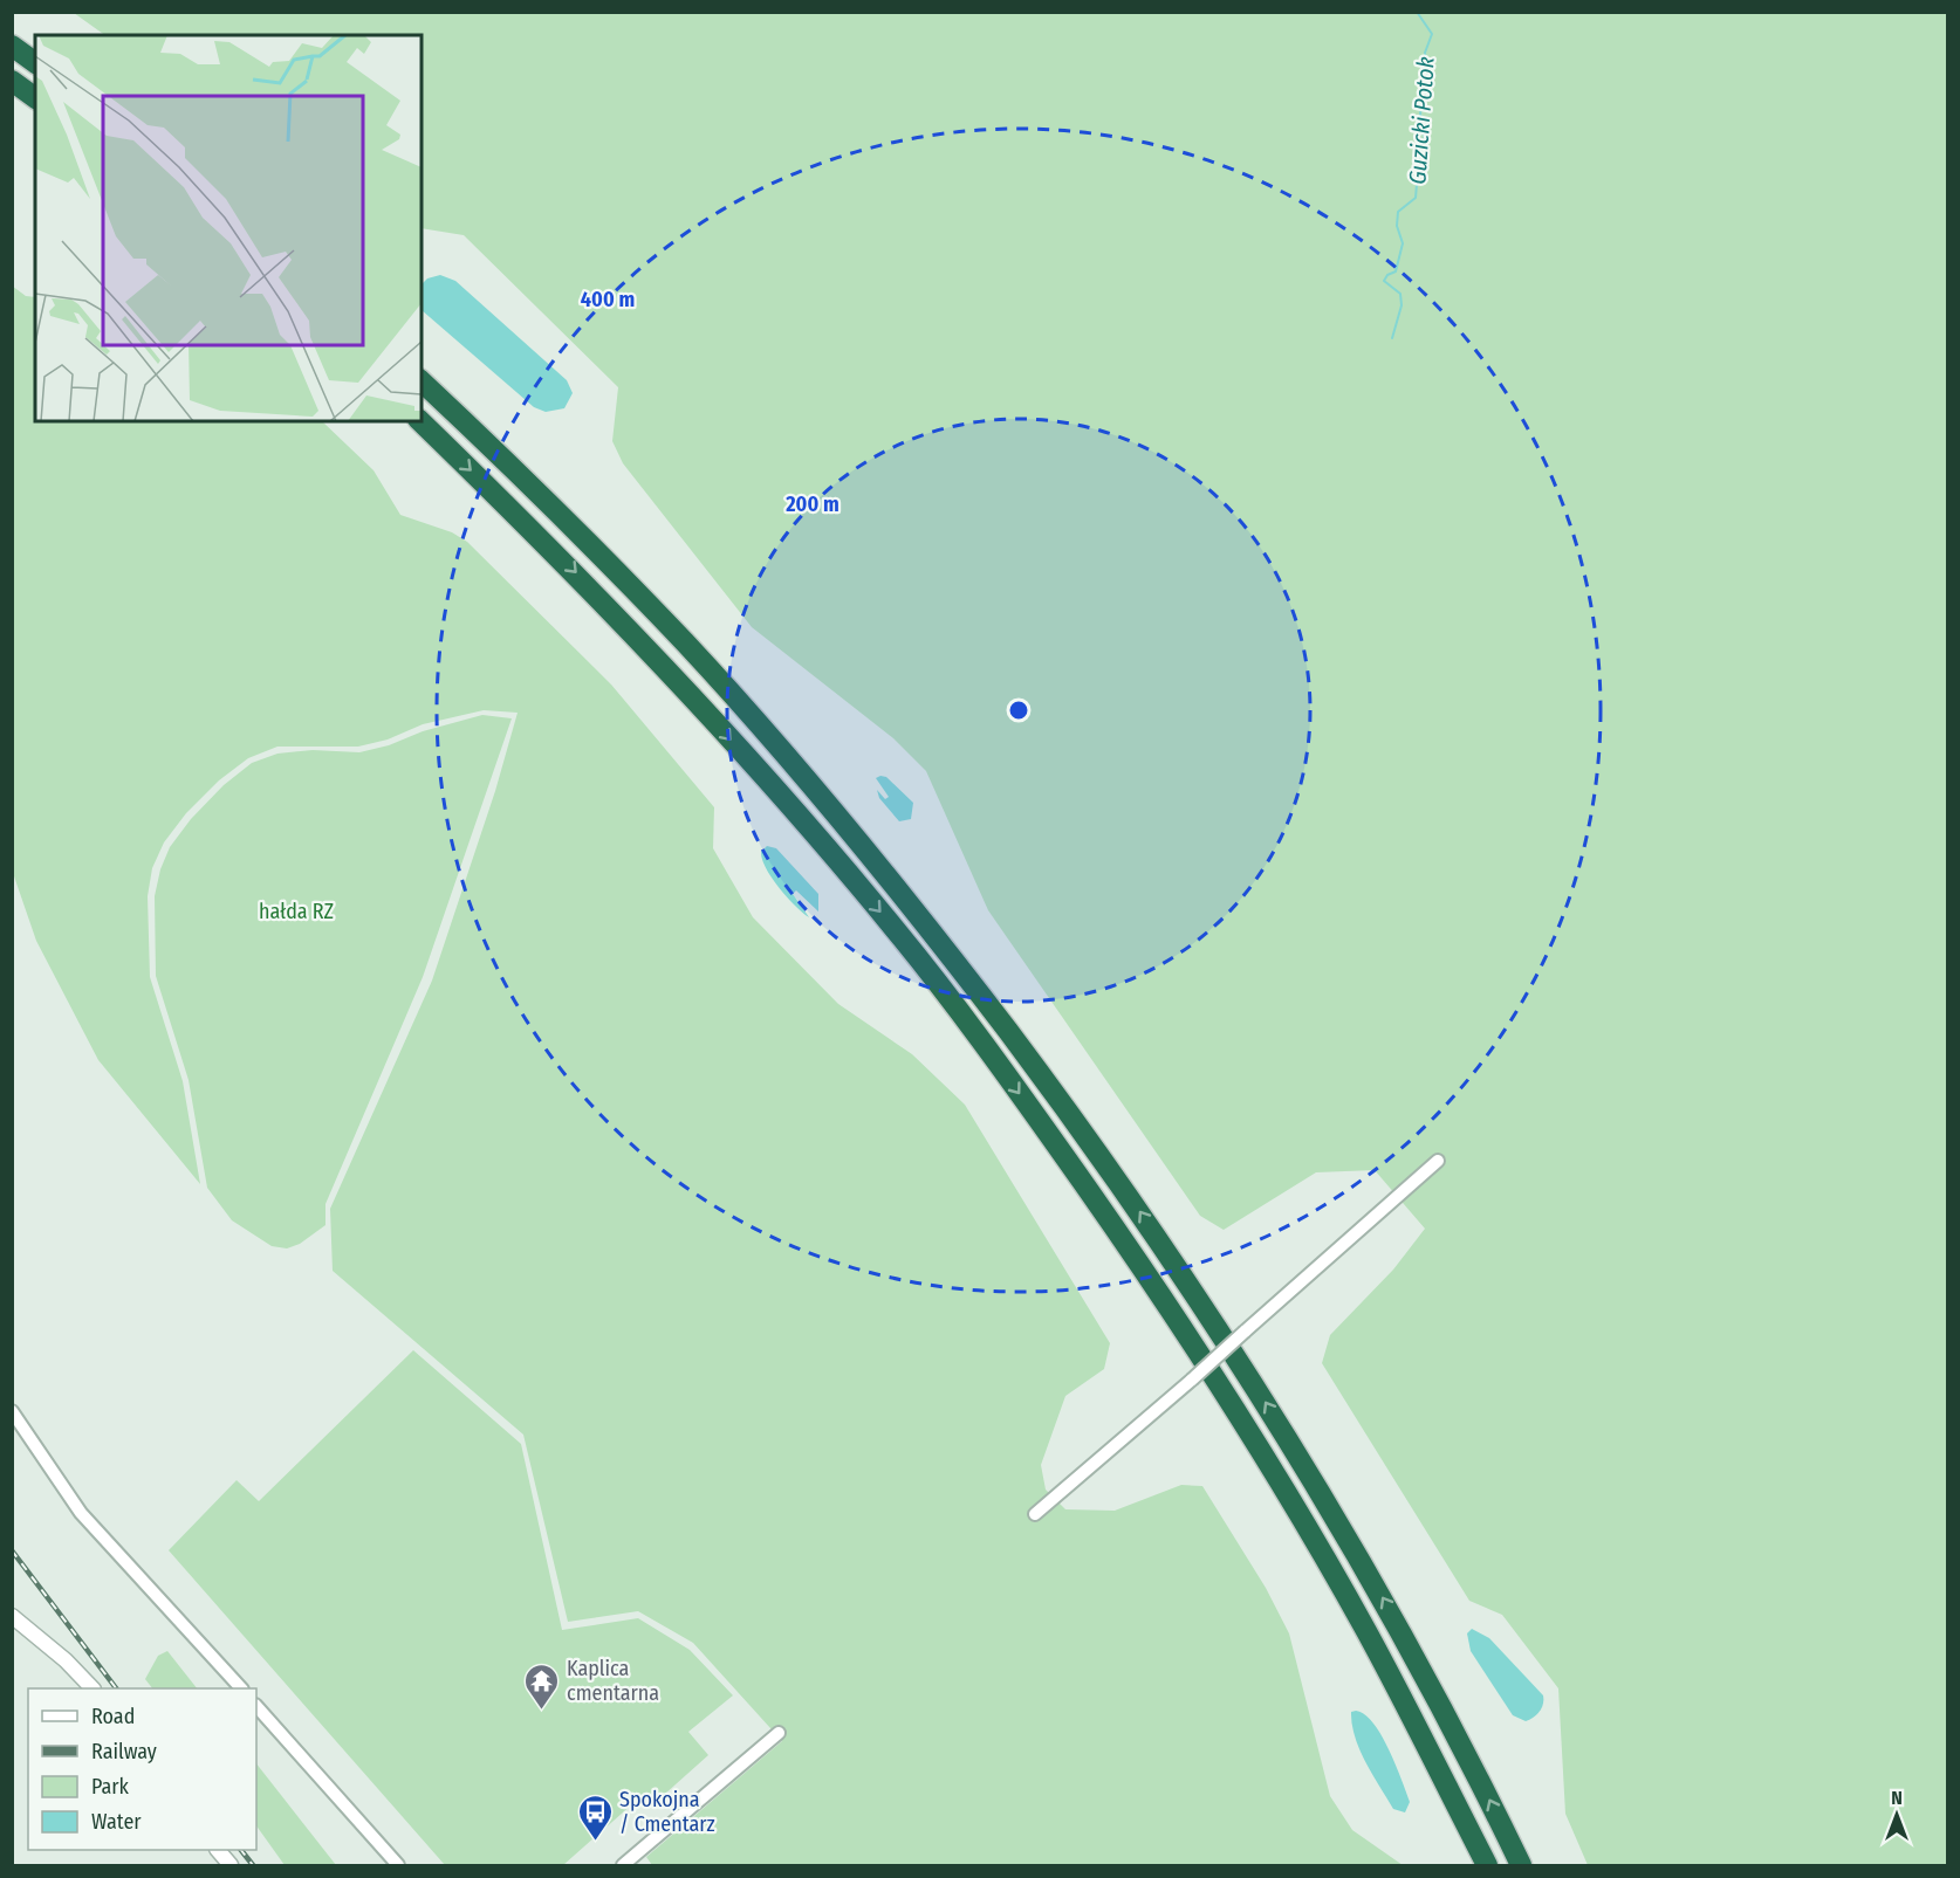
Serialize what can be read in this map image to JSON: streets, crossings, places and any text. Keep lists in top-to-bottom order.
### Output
{
  "water": ["Guzicki Potok"],
  "parks": ["hałda RZ"],
  "places": {
    "temple": ["Kaplica cmentarna"],
    "bus stop": ["Spokojna / Cmentarz"]
  },
  "legend": [
    "Road",
    "Railway",
    "Park",
    "Water"
  ],
  "north": "top",
  "rings": ["400 m", "200 m"]
}
